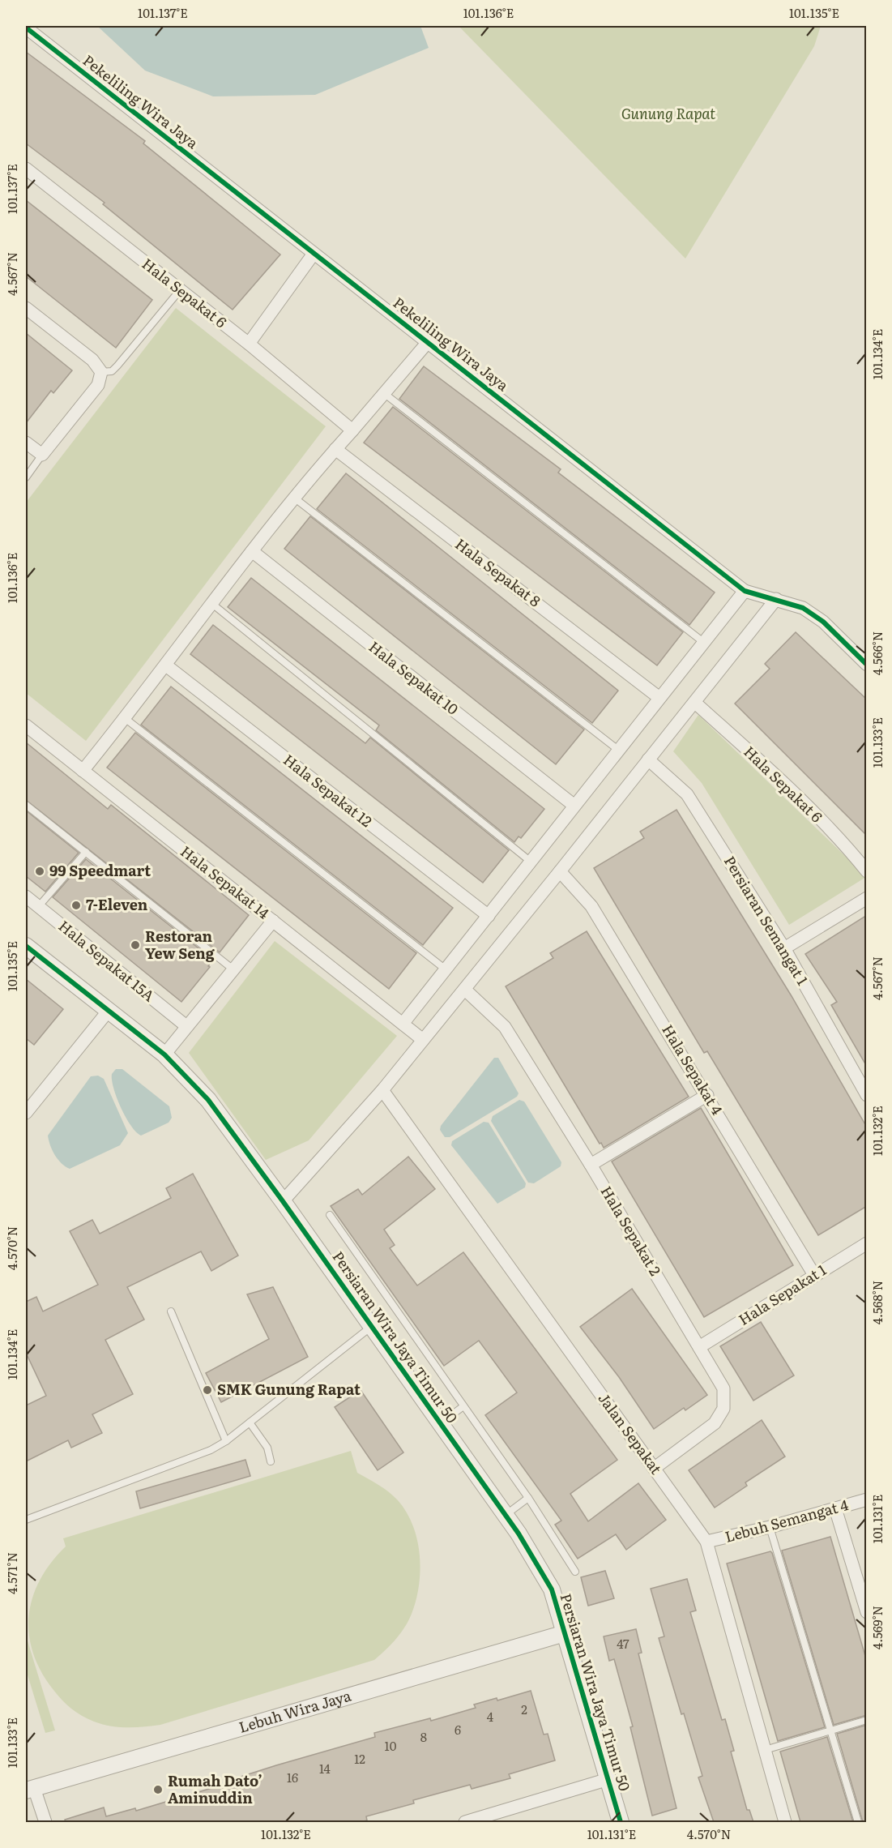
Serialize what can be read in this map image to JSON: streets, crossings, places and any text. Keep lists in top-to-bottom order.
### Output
{
  "streets": {
    "street": [
      "Pekeliling Wira Jaya",
      "Hala Sepakat 6",
      "Hala Sepakat 8",
      "Hala Sepakat 10",
      "Hala Sepakat 12",
      "Hala Sepakat 14",
      "Persiaran Semangat 1",
      "Hala Sepakat 15A",
      "Hala Sepakat 4",
      "Hala Sepakat 2",
      "Hala Sepakat 1",
      "Persiaran Wira Jaya Timur 50",
      "Jalan Sepakat",
      "Lebuh Semangat 4",
      "Lebuh Wira Jaya"
    ]
  },
  "crossings": [
    ["Hala Sepakat 4", "Hala Sepakat 1"],
    ["Hala Sepakat 2", "Hala Sepakat 1"],
    ["Hala Sepakat 2", "Jalan Sepakat"],
    ["Persiaran Wira Jaya Timur 50", "Lebuh Wira Jaya"],
    ["Jalan Sepakat", "Lebuh Semangat 4"]
  ],
  "parks": ["Gunung Rapat"],
  "places": [
    "99 Speedmart",
    "7-Eleven",
    "Restoran Yew Seng",
    "SMK Gunung Rapat",
    "Rumah Dato’ Aminuddin"
  ],
  "house_numbers": [
    "47",
    "2",
    "4",
    "6",
    "8",
    "10",
    "12",
    "14",
    "16"
  ],
  "coordinates": [
    "101.137°E",
    "101.136°E",
    "101.135°E",
    "4.567°N",
    "101.134°E",
    "4.566°N",
    "101.133°E",
    "101.132°E",
    "4.570°N",
    "4.568°N",
    "101.131°E",
    "4.571°N",
    "4.569°N"
  ]
}
